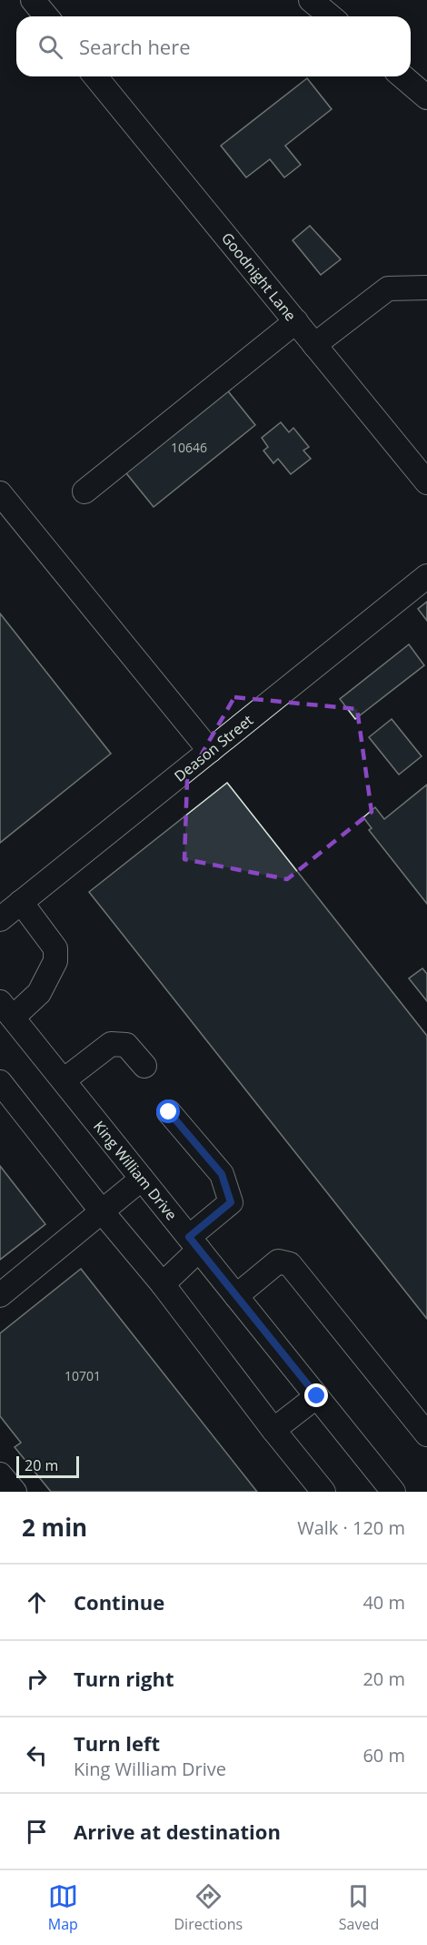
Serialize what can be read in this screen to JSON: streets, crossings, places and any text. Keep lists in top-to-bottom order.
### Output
{
  "streets": {
    "street": ["Goodnight Lane", "Deason Street", "King William Drive"]
  },
  "house_numbers": ["10646", "10701"],
  "scale_bar": "20 m",
  "page": {
    "search": "Search here",
    "scale": "20 m",
    "heading": ["2 min", "Walk · 120 m"],
    "list": [
      ["Continue", "40 m"],
      ["Turn right", "20 m"],
      ["Turn left", "King William Drive", "60 m"],
      "Arrive at destination"
    ],
    "nav": ["Map", "Directions", "Saved"]
  }
}
